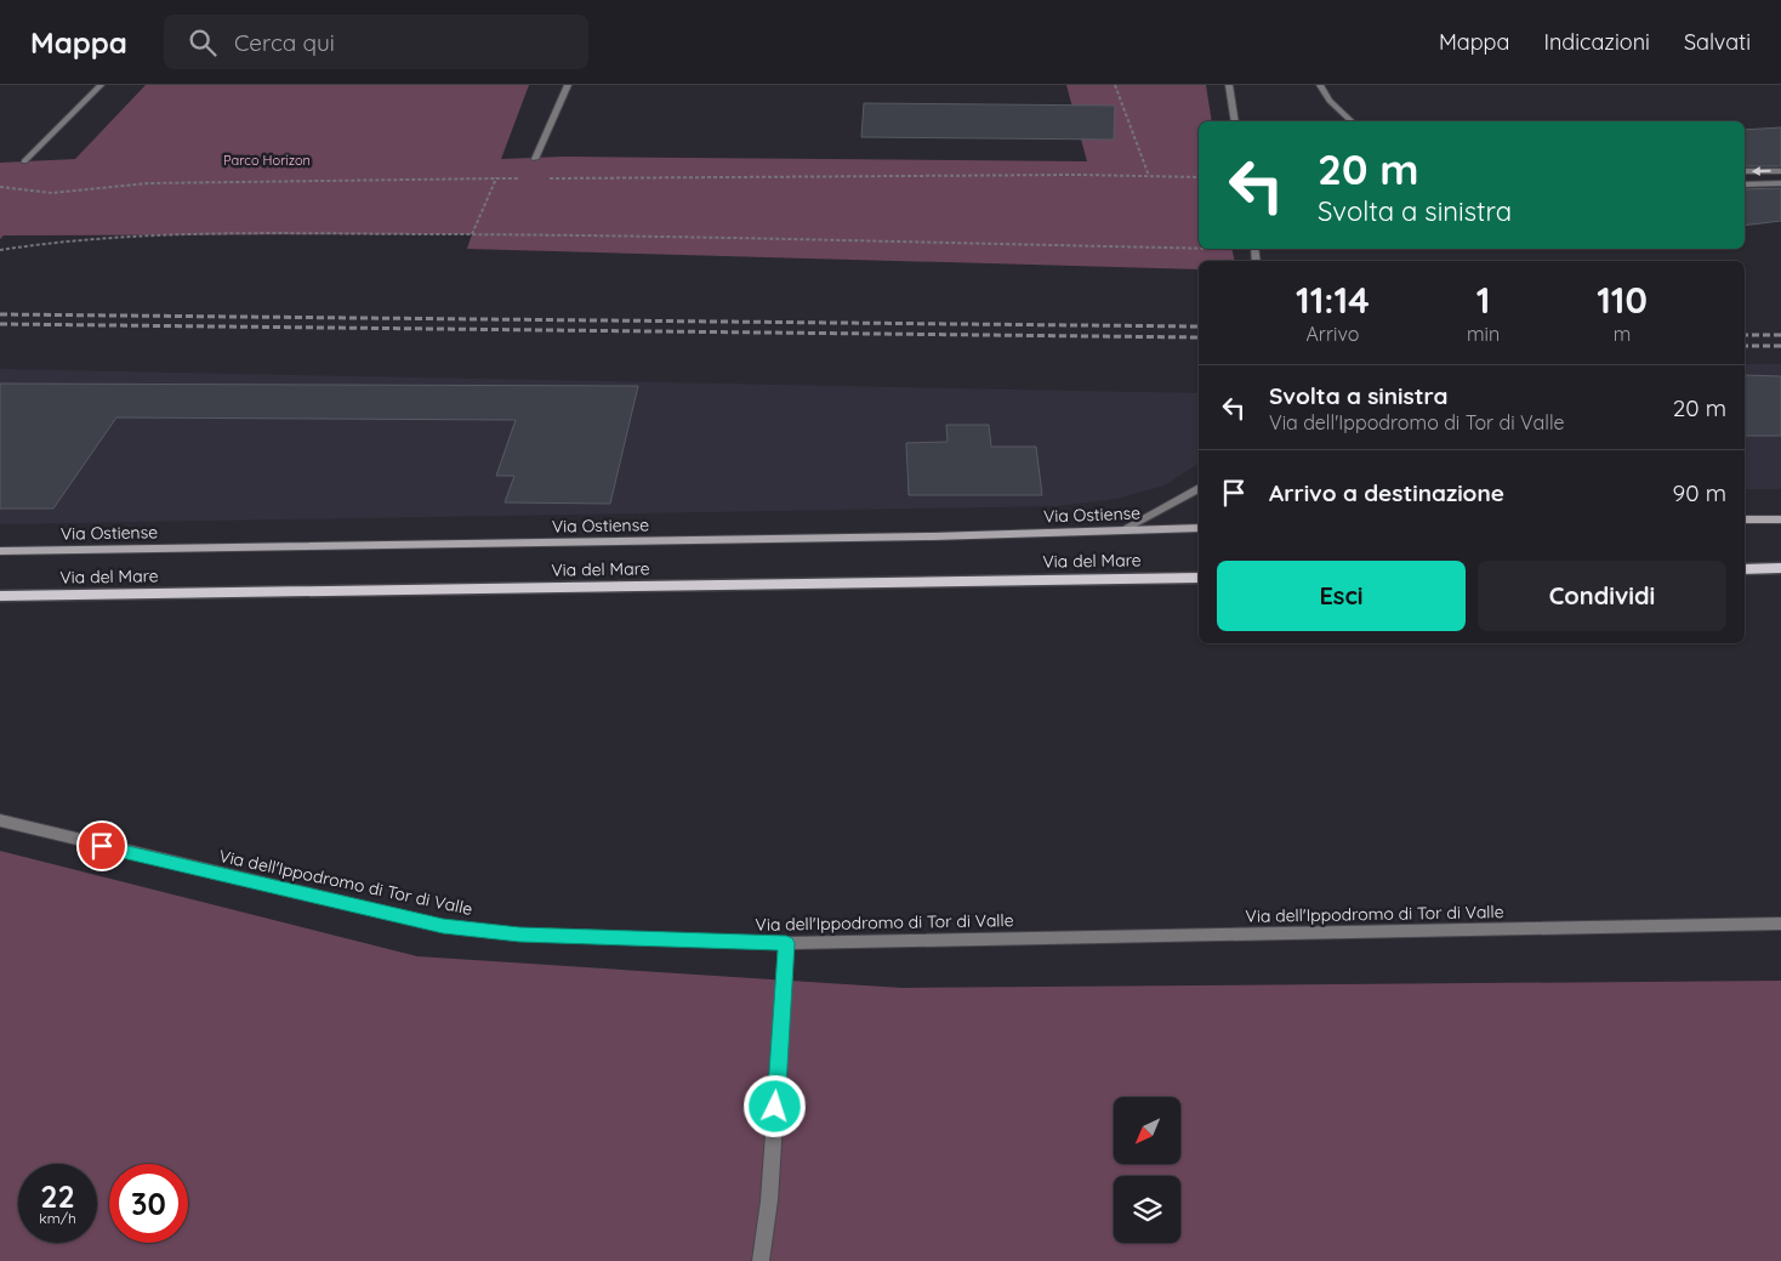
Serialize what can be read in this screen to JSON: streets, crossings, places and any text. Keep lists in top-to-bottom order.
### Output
{
  "streets": {
    "main road": ["Via Ostiense", "Via del Mare"],
    "street": ["Via dell'Ippodromo di Tor di Valle"]
  },
  "parks": ["Parco Horizon"],
  "north": "bottom left",
  "page": {
    "header": "Mappa",
    "search": "Cerca qui",
    "nav": ["Mappa", "Indicazioni", "Salvati"],
    "turn": ["20 m", "Svolta a sinistra"],
    "eta": [
      "11:14",
      "Arrivo",
      "1",
      "min",
      "110",
      "m"
    ],
    "list": [
      {
        "name": "Svolta a sinistra",
        "note": "Via dell'Ippodromo di Tor di Valle",
        "value": "20 m"
      },
      {
        "name": "Arrivo a destinazione",
        "value": "90 m"
      }
    ],
    "buttons": ["Esci", "Condividi"],
    "speed": "22 km/h",
    "limit": "30"
  }
}
